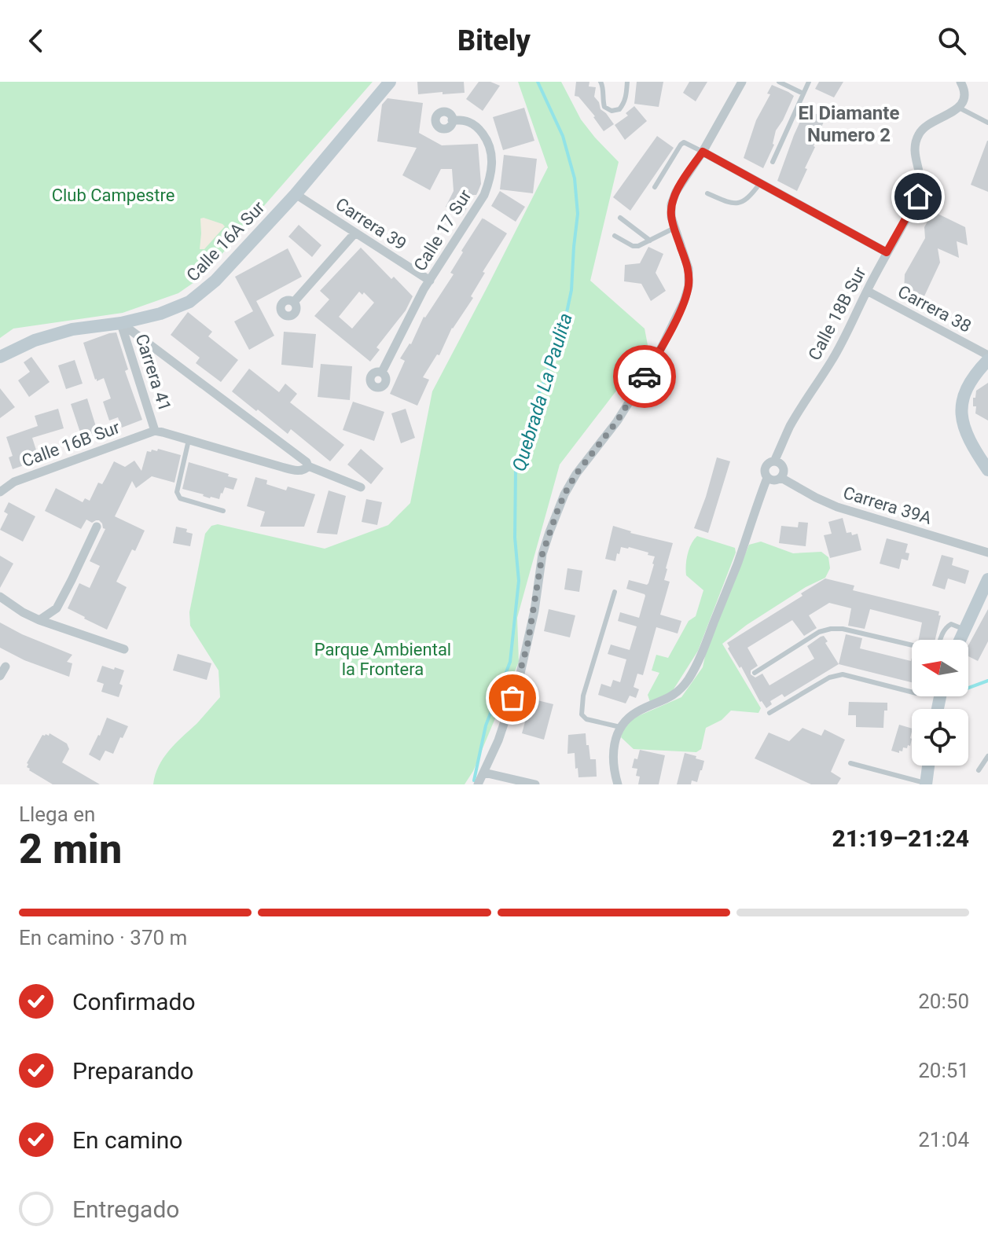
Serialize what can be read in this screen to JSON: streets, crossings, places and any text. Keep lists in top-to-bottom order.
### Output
{
  "streets": {
    "street": [
      "Carrera 39",
      "Calle 17 Sur",
      "Calle 16A Sur",
      "Carrera 38",
      "Calle 18B Sur",
      "Carrera 41",
      "Calle 16B Sur",
      "Carrera 39A"
    ]
  },
  "crossings": [
    ["Carrera 39", "Calle 17 Sur"],
    ["Carrera 39", "Calle 16A Sur"],
    ["Calle 16A Sur", "Carrera 41"],
    ["Carrera 38", "Calle 18B Sur"],
    ["Calle 18B Sur", "Carrera 39A"],
    ["Carrera 41", "Calle 16B Sur"]
  ],
  "districts": ["El Diamante Numero 2"],
  "water": ["Quebrada La Paulita"],
  "parks": ["Club Campestre", "Parque Ambiental la Frontera"],
  "north": "left",
  "page": {
    "header": "Bitely",
    "heading": ["2 min", "Llega en", "21:19–21:24"],
    "bar": "En camino · 370 m",
    "list": [
      ["Confirmado", "20:50"],
      ["Preparando", "20:51"],
      ["En camino", "21:04"],
      "Entregado"
    ]
  }
}
